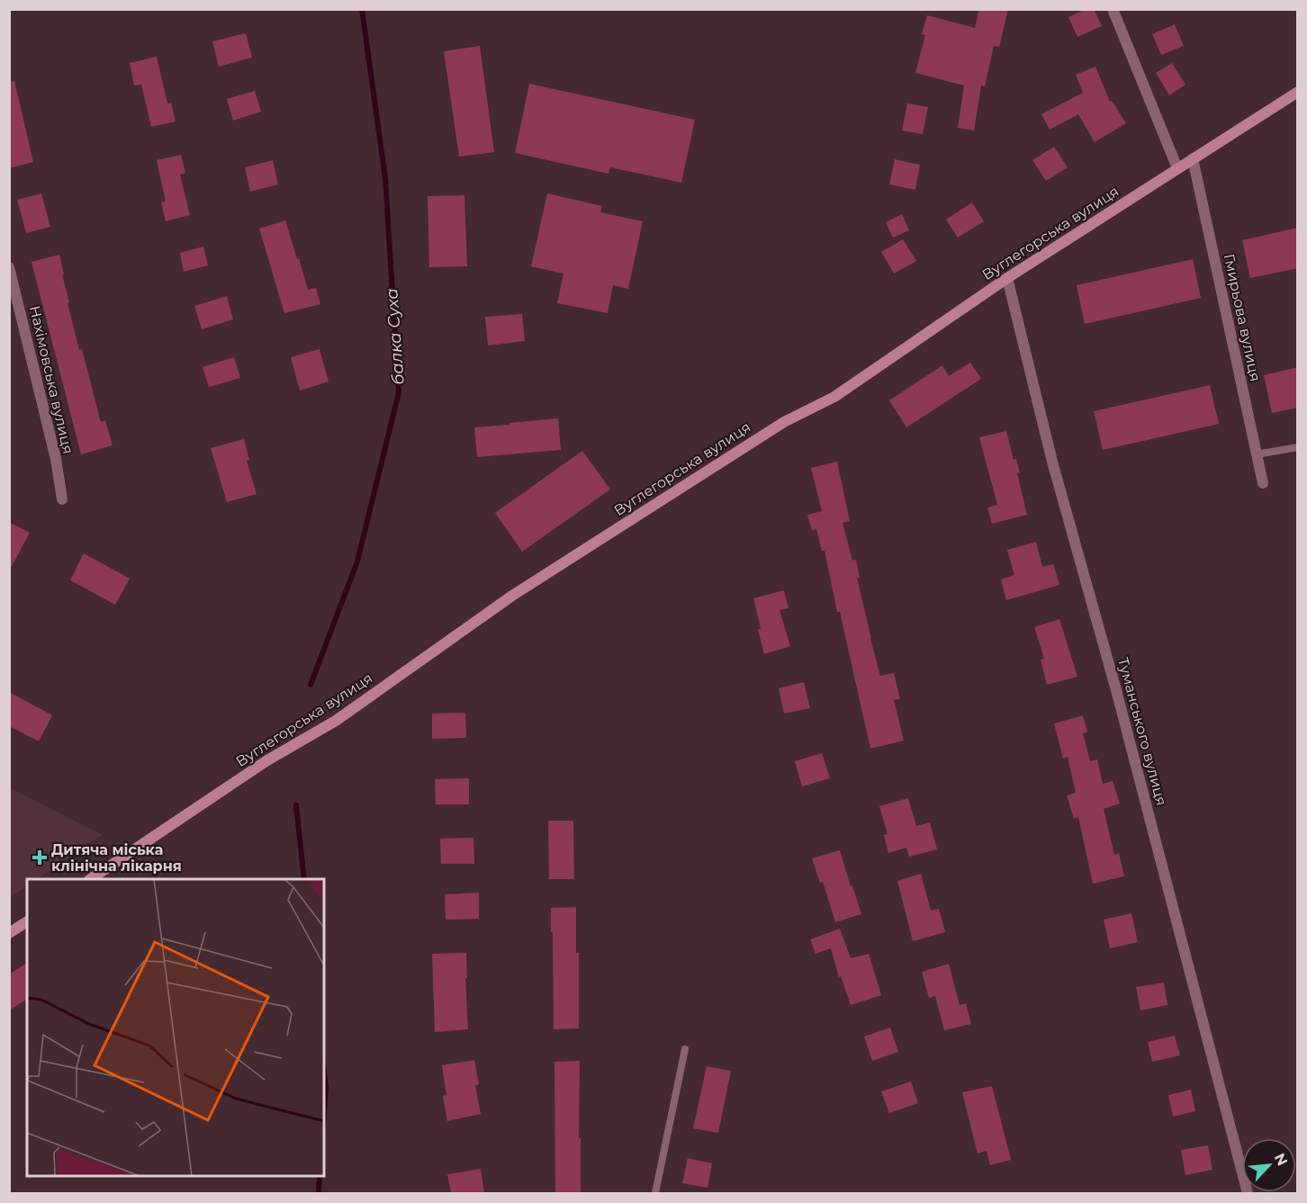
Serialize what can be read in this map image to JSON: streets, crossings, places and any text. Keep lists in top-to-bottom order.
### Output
{
  "streets": {
    "main road": ["Вуглегорська вулиця"],
    "street": ["Гмирьова вулиця", "Нахімовська вулиця", "Туманського вулиця"]
  },
  "crossings": [
    ["Вуглегорська вулиця", "Гмирьова вулиця"],
    ["Вуглегорська вулиця", "Туманського вулиця"]
  ],
  "water": ["балка Суха"],
  "places": {
    "health": ["Дитяча міська клінічна лікарня"]
  },
  "north": "top right"
}
